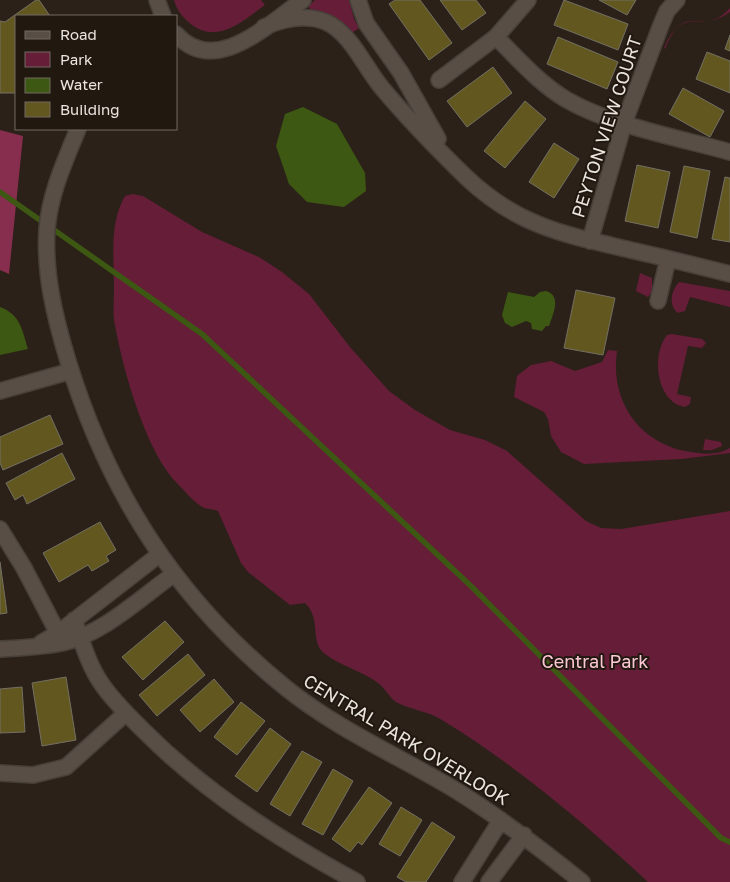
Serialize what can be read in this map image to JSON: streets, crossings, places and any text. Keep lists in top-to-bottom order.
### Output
{
  "streets": {
    "street": ["PEYTON VIEW COURT", "CENTRAL PARK OVERLOOK"]
  },
  "parks": ["Central Park"],
  "legend": [
    "Road",
    "Park",
    "Water",
    "Building"
  ]
}
